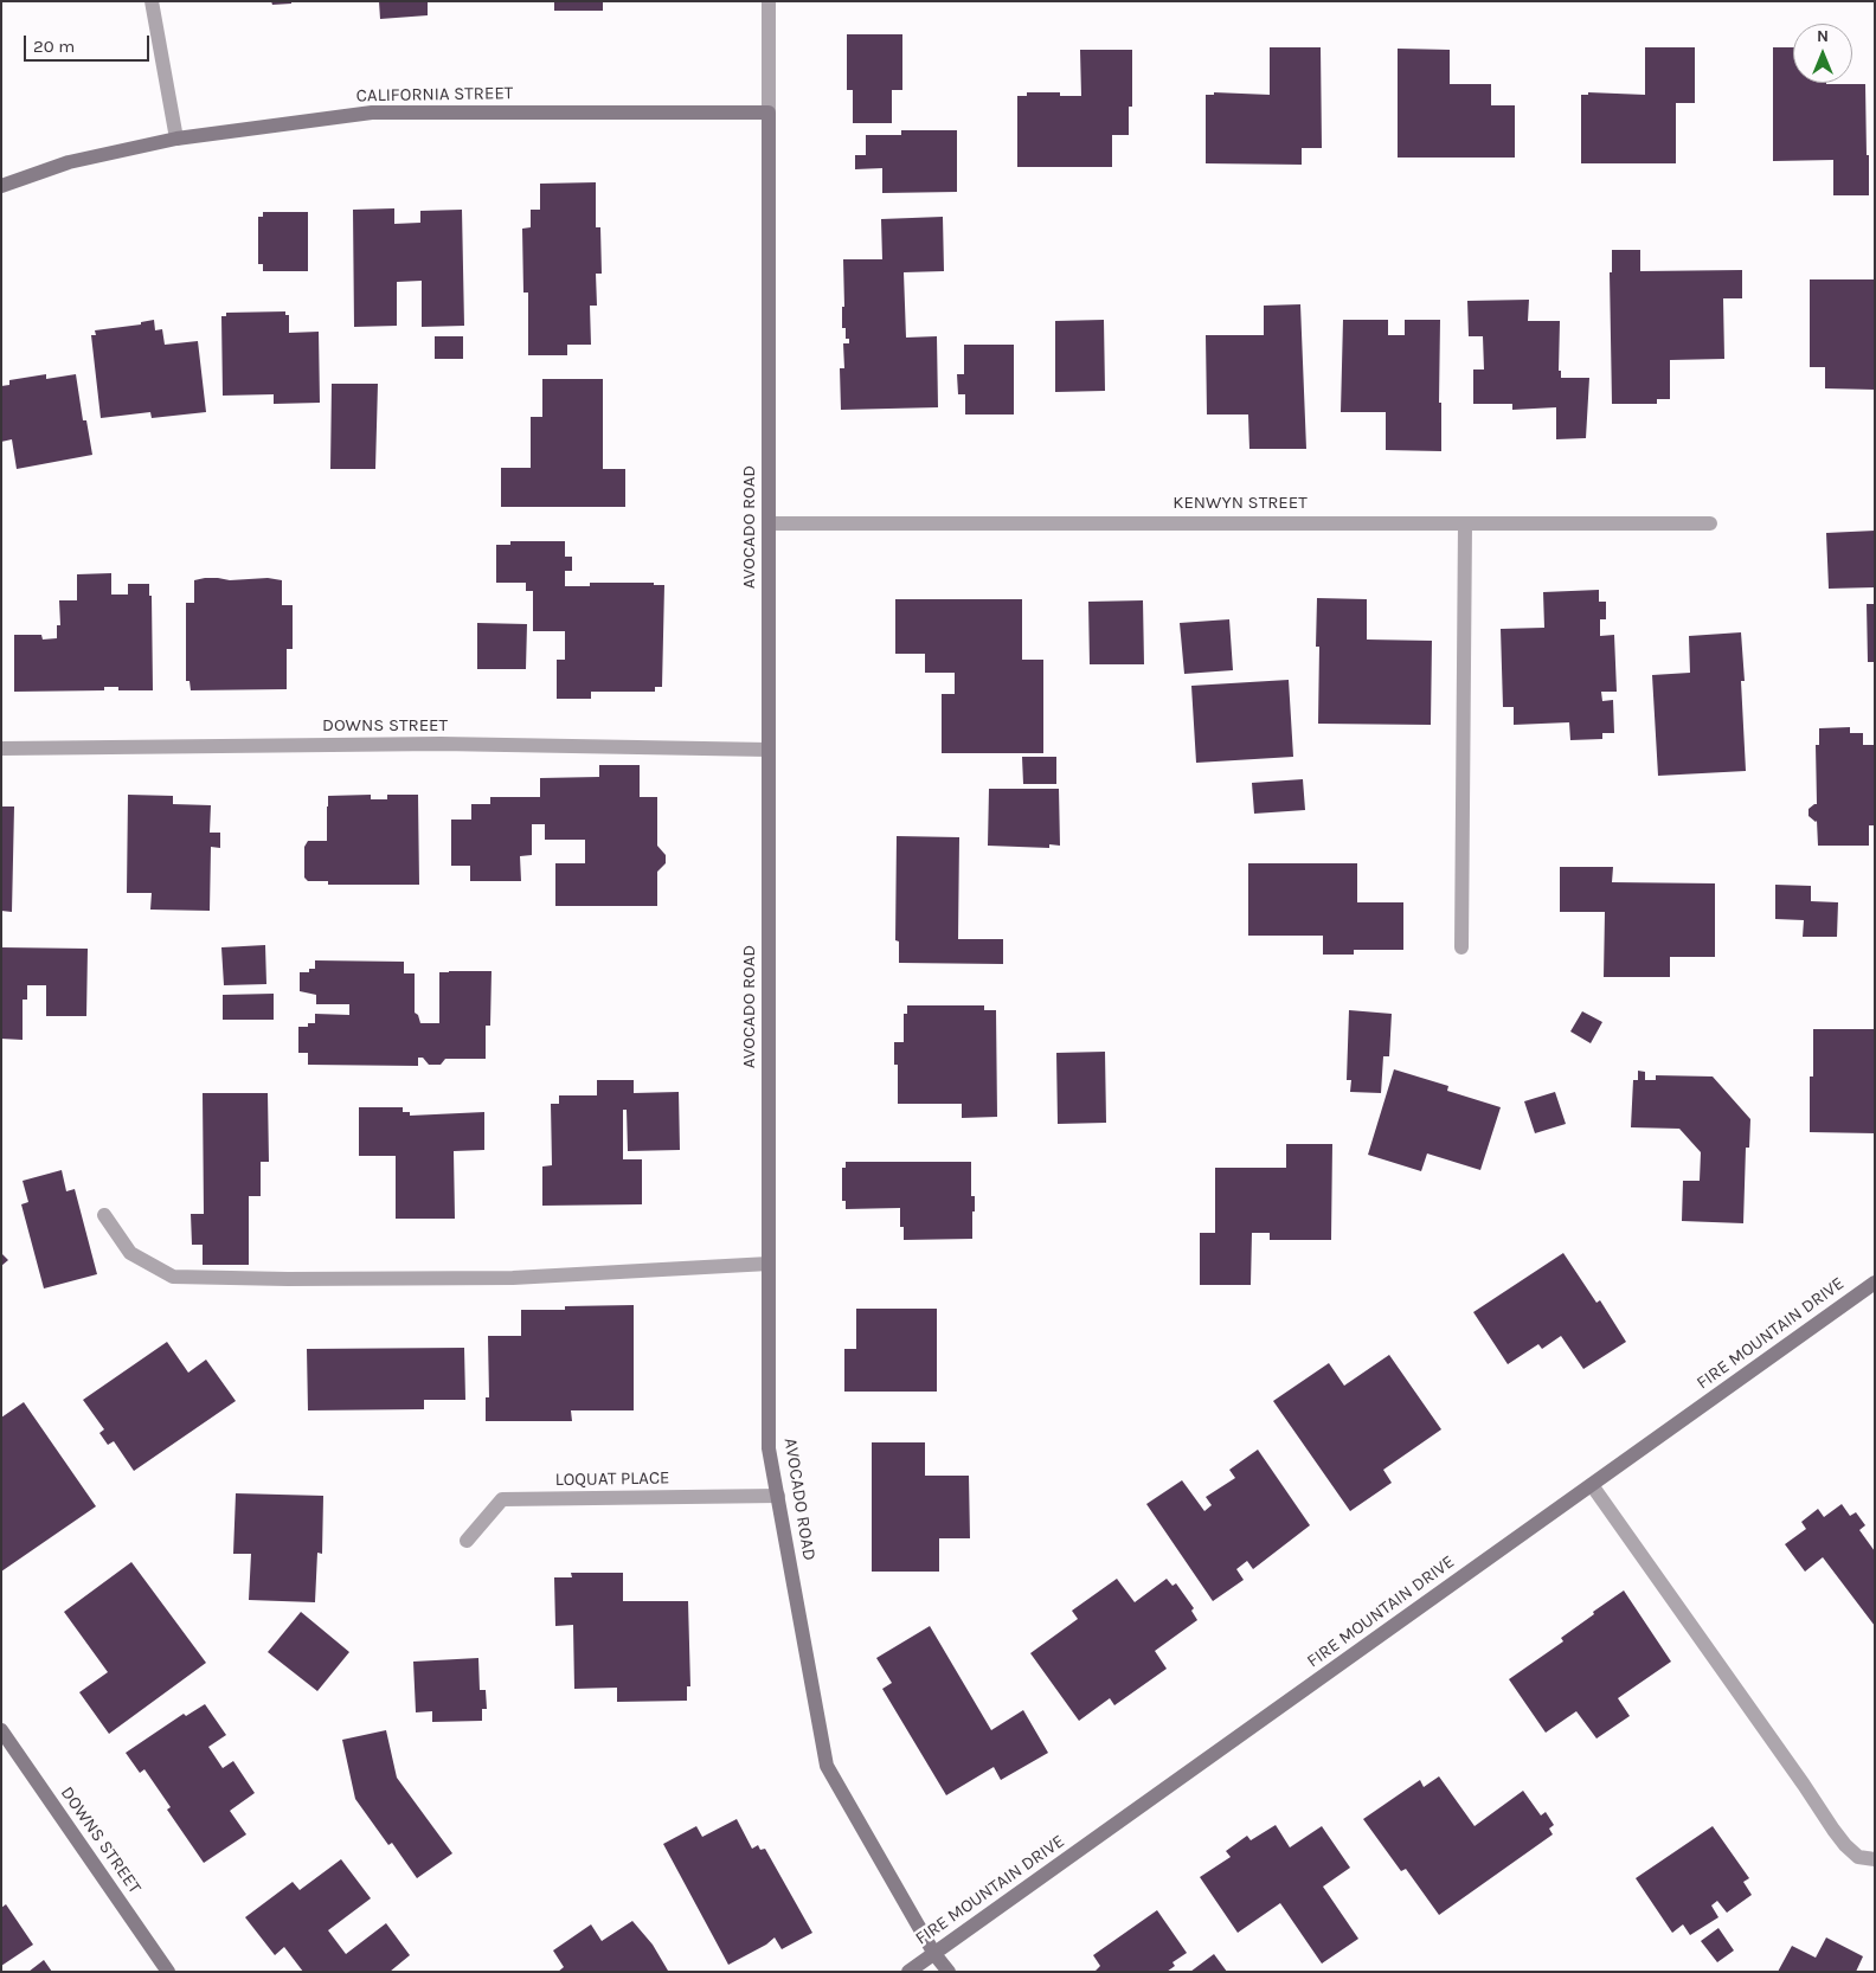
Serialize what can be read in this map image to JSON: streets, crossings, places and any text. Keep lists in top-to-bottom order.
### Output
{
  "streets": {
    "street": [
      "CALIFORNIA STREET",
      "KENWYN STREET",
      "AVOCADO ROAD",
      "DOWNS STREET",
      "FIRE MOUNTAIN DRIVE",
      "LOQUAT PLACE"
    ]
  },
  "crossings": [
    ["CALIFORNIA STREET", "AVOCADO ROAD"],
    ["KENWYN STREET", "AVOCADO ROAD"],
    ["AVOCADO ROAD", "DOWNS STREET"],
    ["AVOCADO ROAD", "FIRE MOUNTAIN DRIVE"],
    ["AVOCADO ROAD", "LOQUAT PLACE"]
  ],
  "scale_bar": "20 m",
  "north": "top"
}
